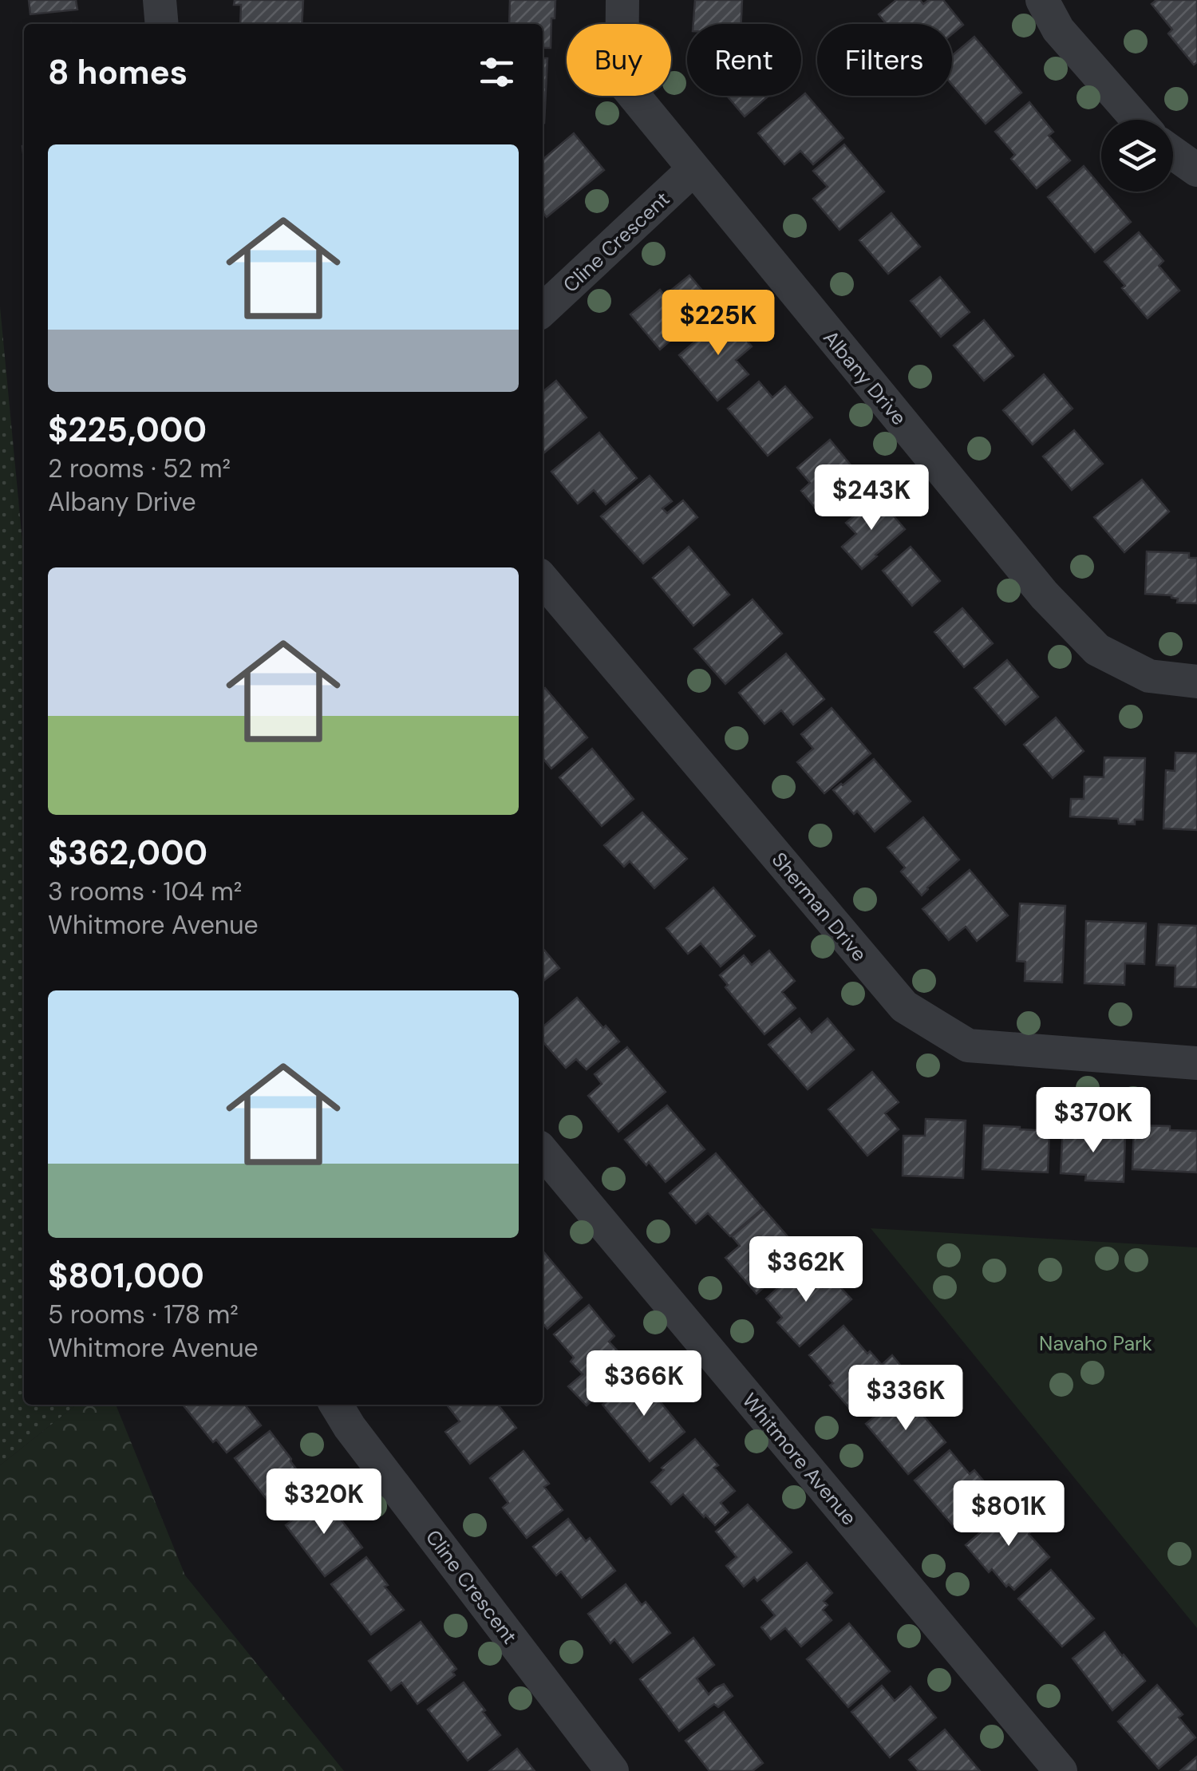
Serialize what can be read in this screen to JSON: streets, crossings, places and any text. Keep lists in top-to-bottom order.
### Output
{
  "streets": {
    "street": [
      "Cline Crescent",
      "Albany Drive",
      "Sherman Drive",
      "Whitmore Avenue"
    ]
  },
  "crossings": [
    ["Cline Crescent", "Albany Drive"]
  ],
  "parks": ["Navaho Park"],
  "page": {
    "chip": ["Buy", "Rent", "Filters"],
    "heading": "8 homes",
    "list": [
      {
        "name": "$225,000",
        "note": "2 rooms · 52 m² · Albany Drive"
      },
      {
        "name": "$362,000",
        "note": "3 rooms · 104 m² · Whitmore Avenue"
      },
      {
        "name": "$801,000",
        "note": "5 rooms · 178 m² · Whitmore Avenue"
      }
    ],
    "price": [
      "$225K",
      "$243K",
      "$370K",
      "$362K",
      "$366K",
      "$336K",
      "$320K",
      "$801K"
    ]
  }
}
